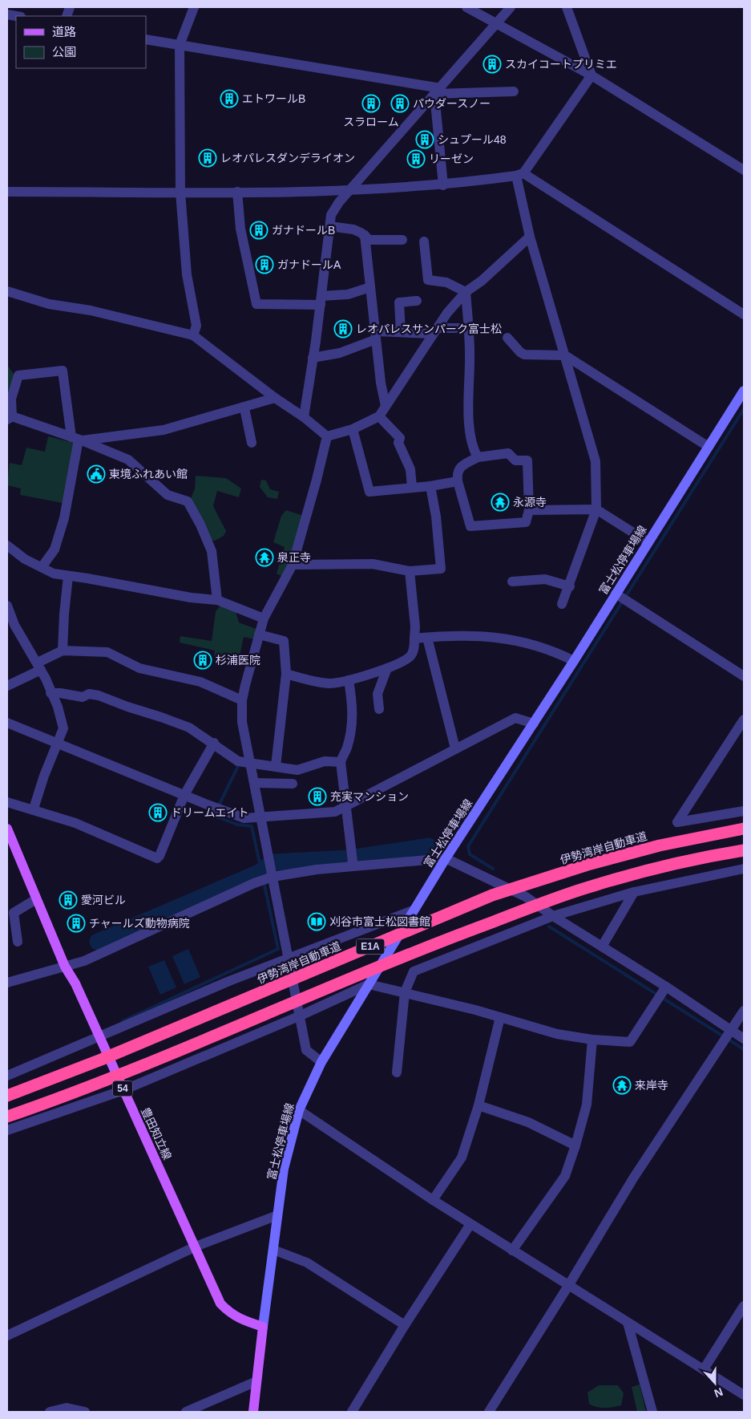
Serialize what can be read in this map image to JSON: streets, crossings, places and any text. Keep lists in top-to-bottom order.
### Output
{
  "streets": {
    "highway": ["伊勢湾岸自動車道", "E1A"],
    "main road": ["富士松停車場線", "54", "豊田知立線"]
  },
  "crossings": [
    ["富士松停車場線", "豊田知立線"]
  ],
  "places": {
    "building": [
      "スカイコートプリミエ",
      "エトワールB",
      "スラローム",
      "パウダースノー",
      "シュプール48",
      "レオパレスダンデライオン",
      "リーゼン",
      "ガナドールB",
      "ガナドールA",
      "レオパレスサンパーク富士松",
      "杉浦医院",
      "充実マンション",
      "ドリームエイト",
      "愛河ビル",
      "チャールズ動物病院"
    ],
    "public building": ["東境ふれあい館"],
    "temple": ["永源寺", "泉正寺", "来岸寺"],
    "library": ["刈谷市富士松図書館"]
  },
  "legend": ["道路", "公園"],
  "north": "bottom"
}
